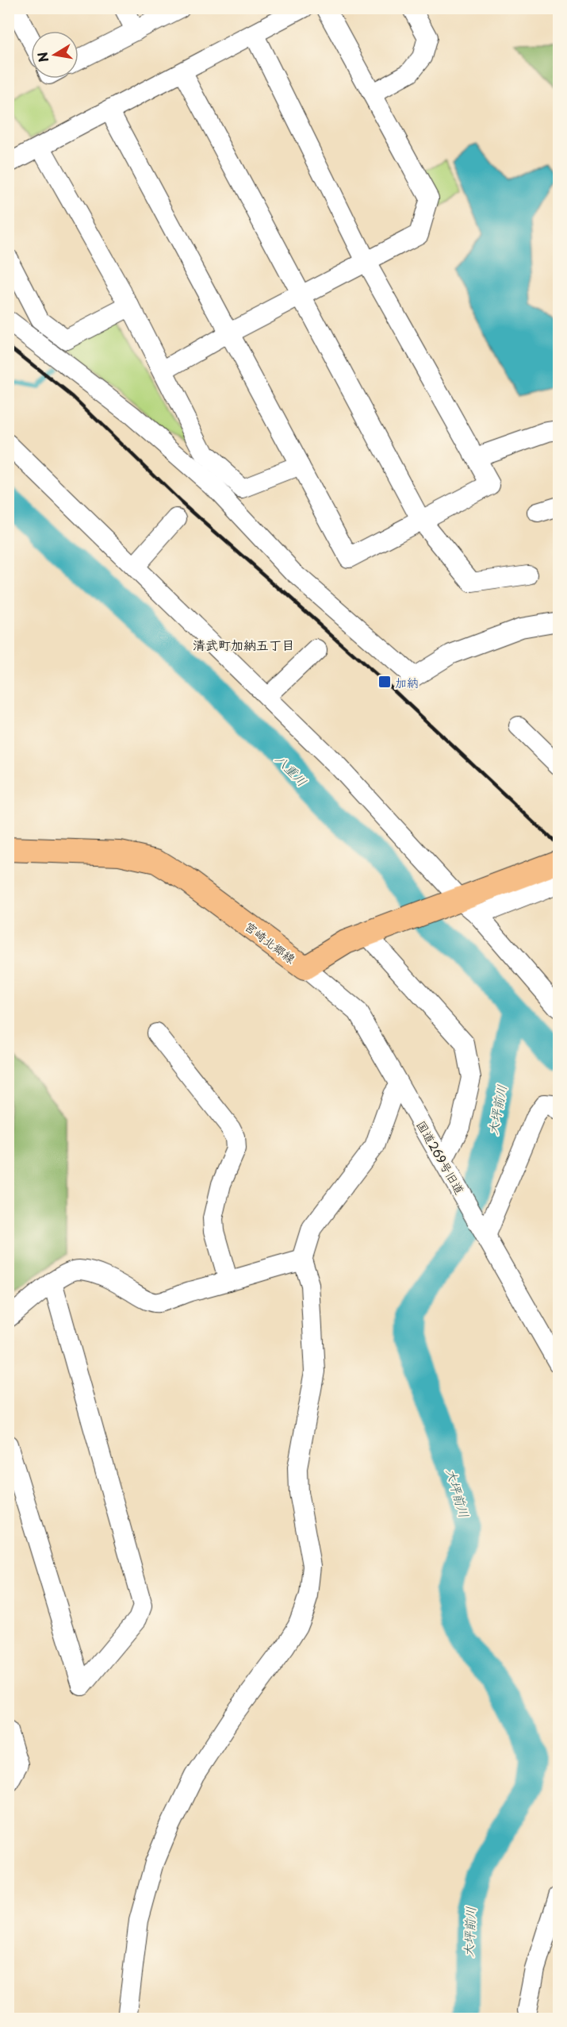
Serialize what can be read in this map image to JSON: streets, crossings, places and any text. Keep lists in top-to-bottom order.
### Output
{
  "streets": {
    "main road": ["宮崎北郷線"],
    "street": ["国道269号旧道"]
  },
  "crossings": [
    ["宮崎北郷線", "国道269号旧道"]
  ],
  "districts": ["清武町加納五丁目"],
  "water": ["八重川", "大坪前川"],
  "places": {
    "transit": ["加納"]
  },
  "north": "left"
}
